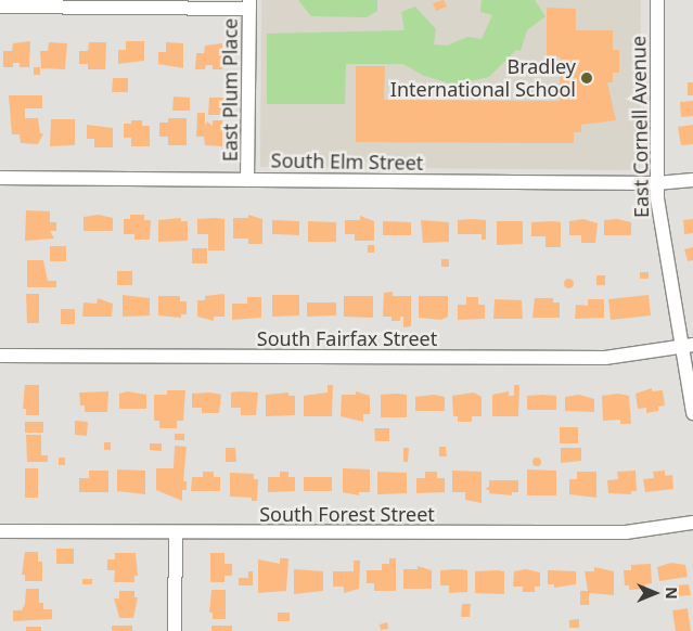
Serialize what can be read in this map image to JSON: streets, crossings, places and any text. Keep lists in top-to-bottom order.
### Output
{
  "streets": {
    "street": [
      "East Plum Place",
      "East Cornell Avenue",
      "South Elm Street",
      "South Fairfax Street",
      "South Forest Street"
    ]
  },
  "crossings": [
    ["East Plum Place", "South Elm Street"],
    ["East Cornell Avenue", "South Elm Street"],
    ["East Cornell Avenue", "South Fairfax Street"]
  ],
  "places": ["Bradley International School"],
  "north": "right"
}
